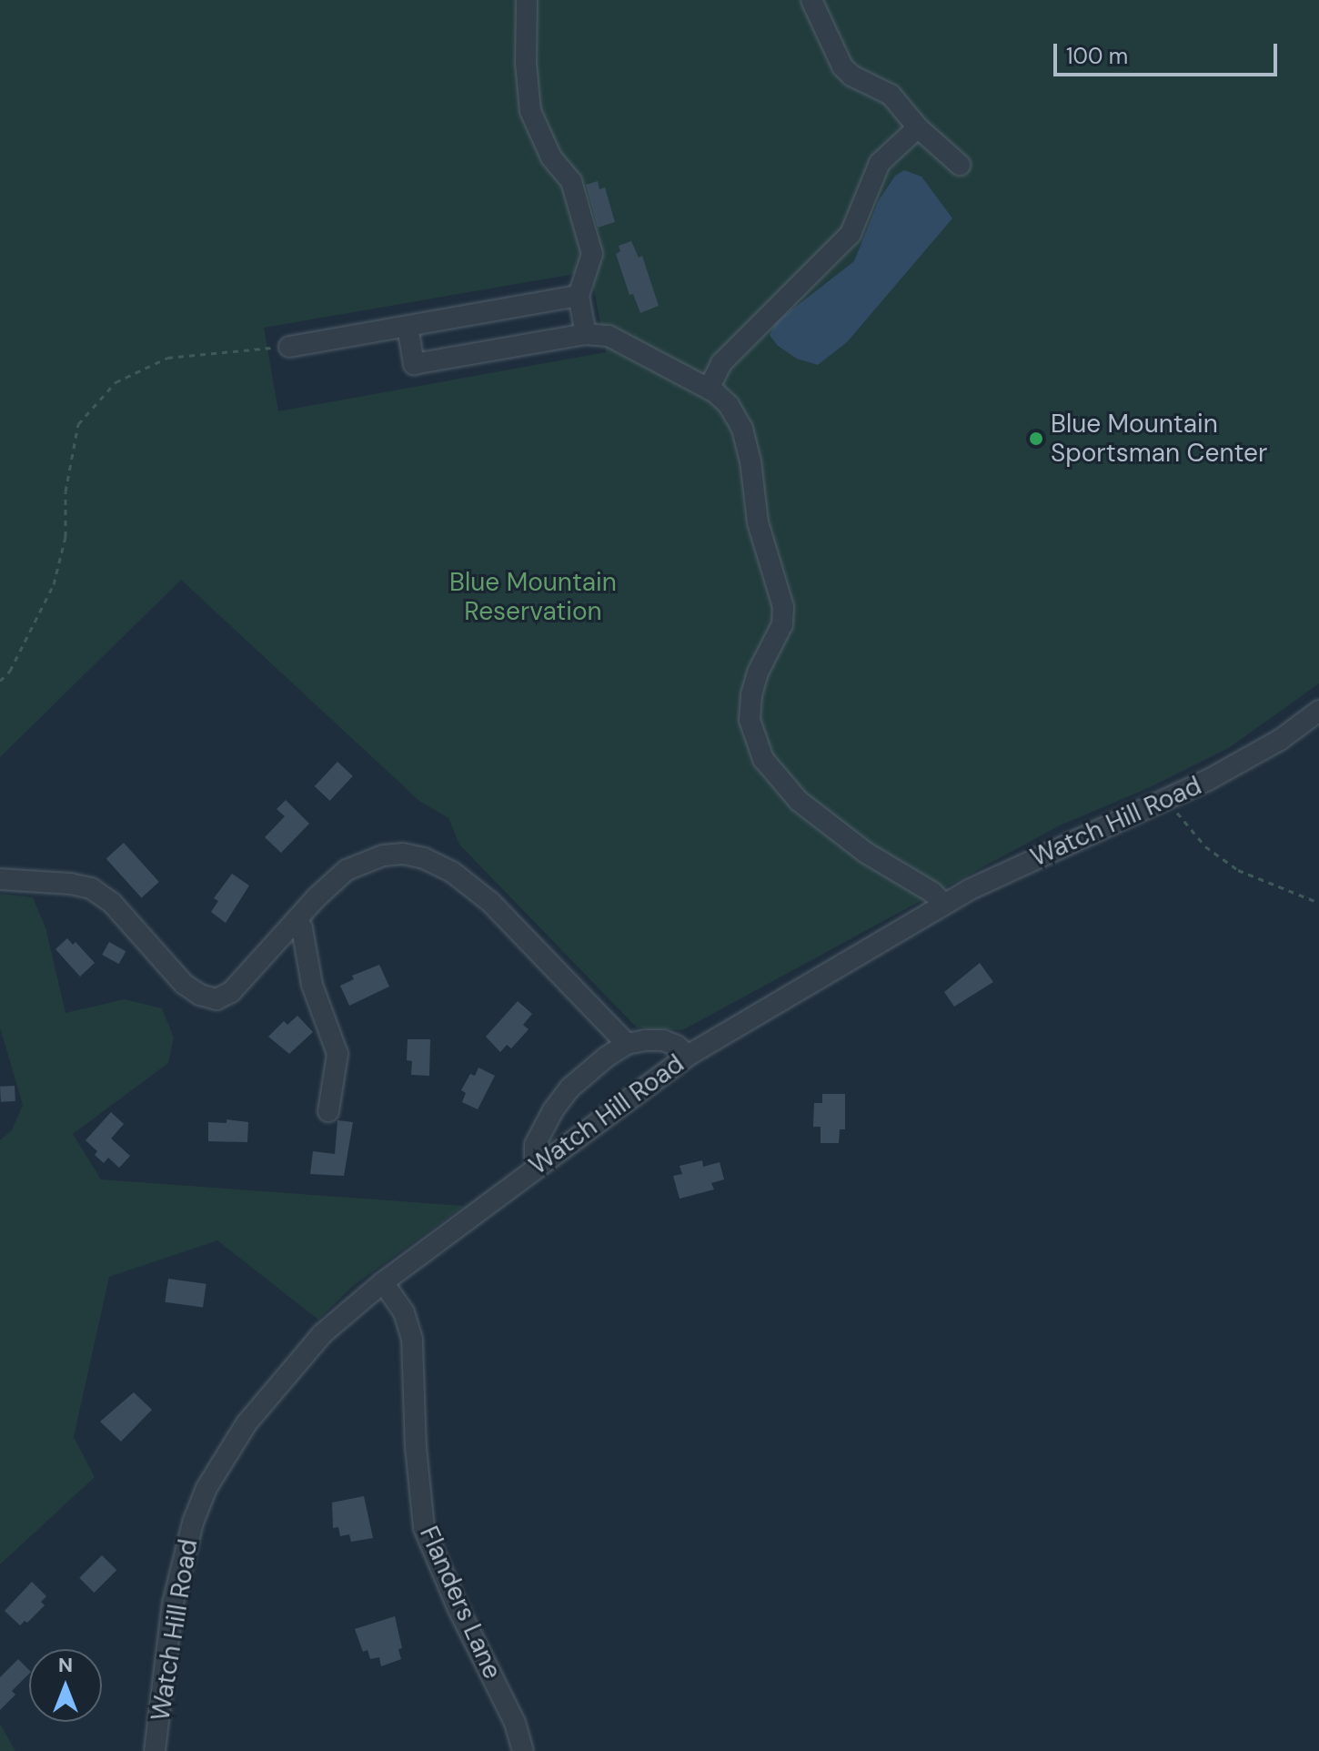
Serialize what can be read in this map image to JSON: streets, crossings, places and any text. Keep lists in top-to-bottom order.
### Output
{
  "streets": {
    "street": ["Watch Hill Road", "Flanders Lane"]
  },
  "crossings": [
    ["Watch Hill Road", "Flanders Lane"]
  ],
  "parks": ["Blue Mountain Reservation"],
  "places": ["Blue Mountain Sportsman Center"],
  "scale_bar": "100 m",
  "north": "top"
}
